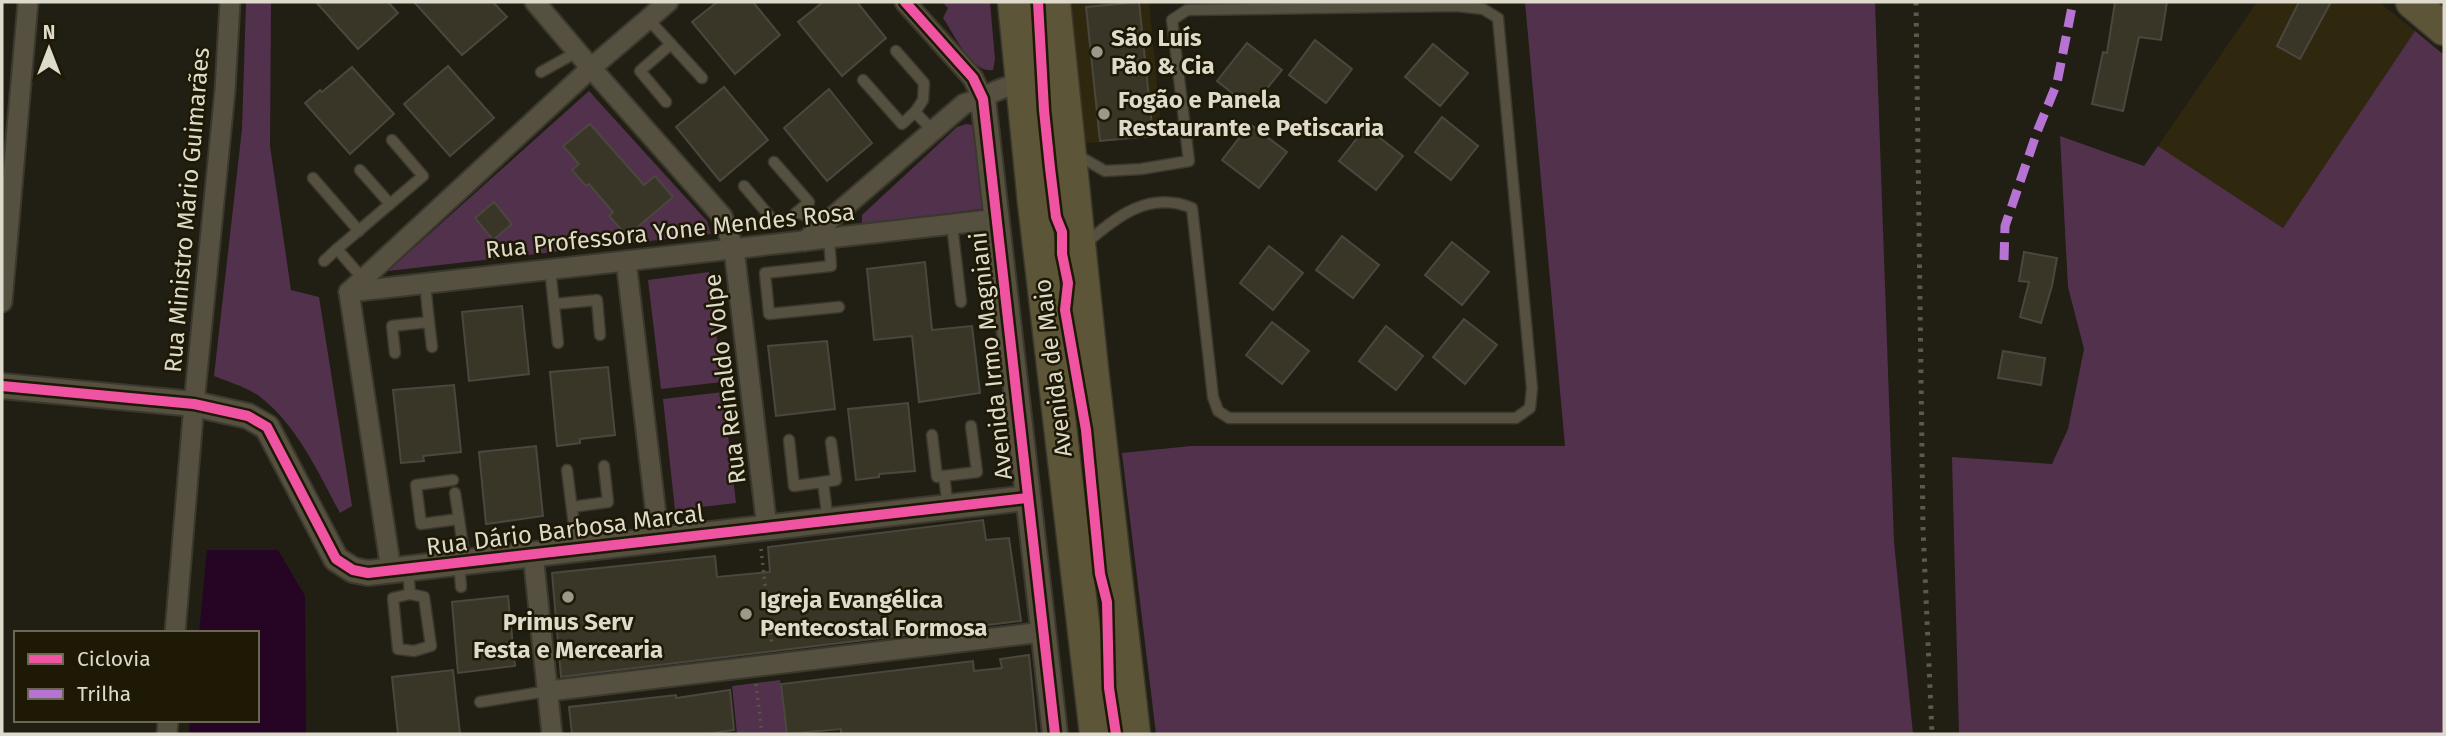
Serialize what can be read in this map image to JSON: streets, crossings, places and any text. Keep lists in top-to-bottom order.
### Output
{
  "streets": {
    "main road": ["Avenida de Maio"],
    "street": [
      "Rua Ministro Mário Guimarães",
      "Rua Professora Yone Mendes Rosa",
      "Avenida Irmo Magniani",
      "Rua Reinaldo Volpe",
      "Rua Dário Barbosa Marcal"
    ]
  },
  "crossings": [
    ["Rua Ministro Mário Guimarães", "Rua Dário Barbosa Marcal"],
    ["Rua Professora Yone Mendes Rosa", "Avenida Irmo Magniani"],
    ["Rua Professora Yone Mendes Rosa", "Rua Reinaldo Volpe"],
    ["Avenida Irmo Magniani", "Rua Dário Barbosa Marcal"],
    ["Rua Reinaldo Volpe", "Rua Dário Barbosa Marcal"]
  ],
  "places": [
    "São Luís Pão & Cia",
    "Fogão e Panela Restaurante e Petiscaria",
    "Primus Serv Festa e Mercearia",
    "Igreja Evangélica Pentecostal Formosa"
  ],
  "legend": ["Ciclovia", "Trilha"],
  "north": "top"
}
